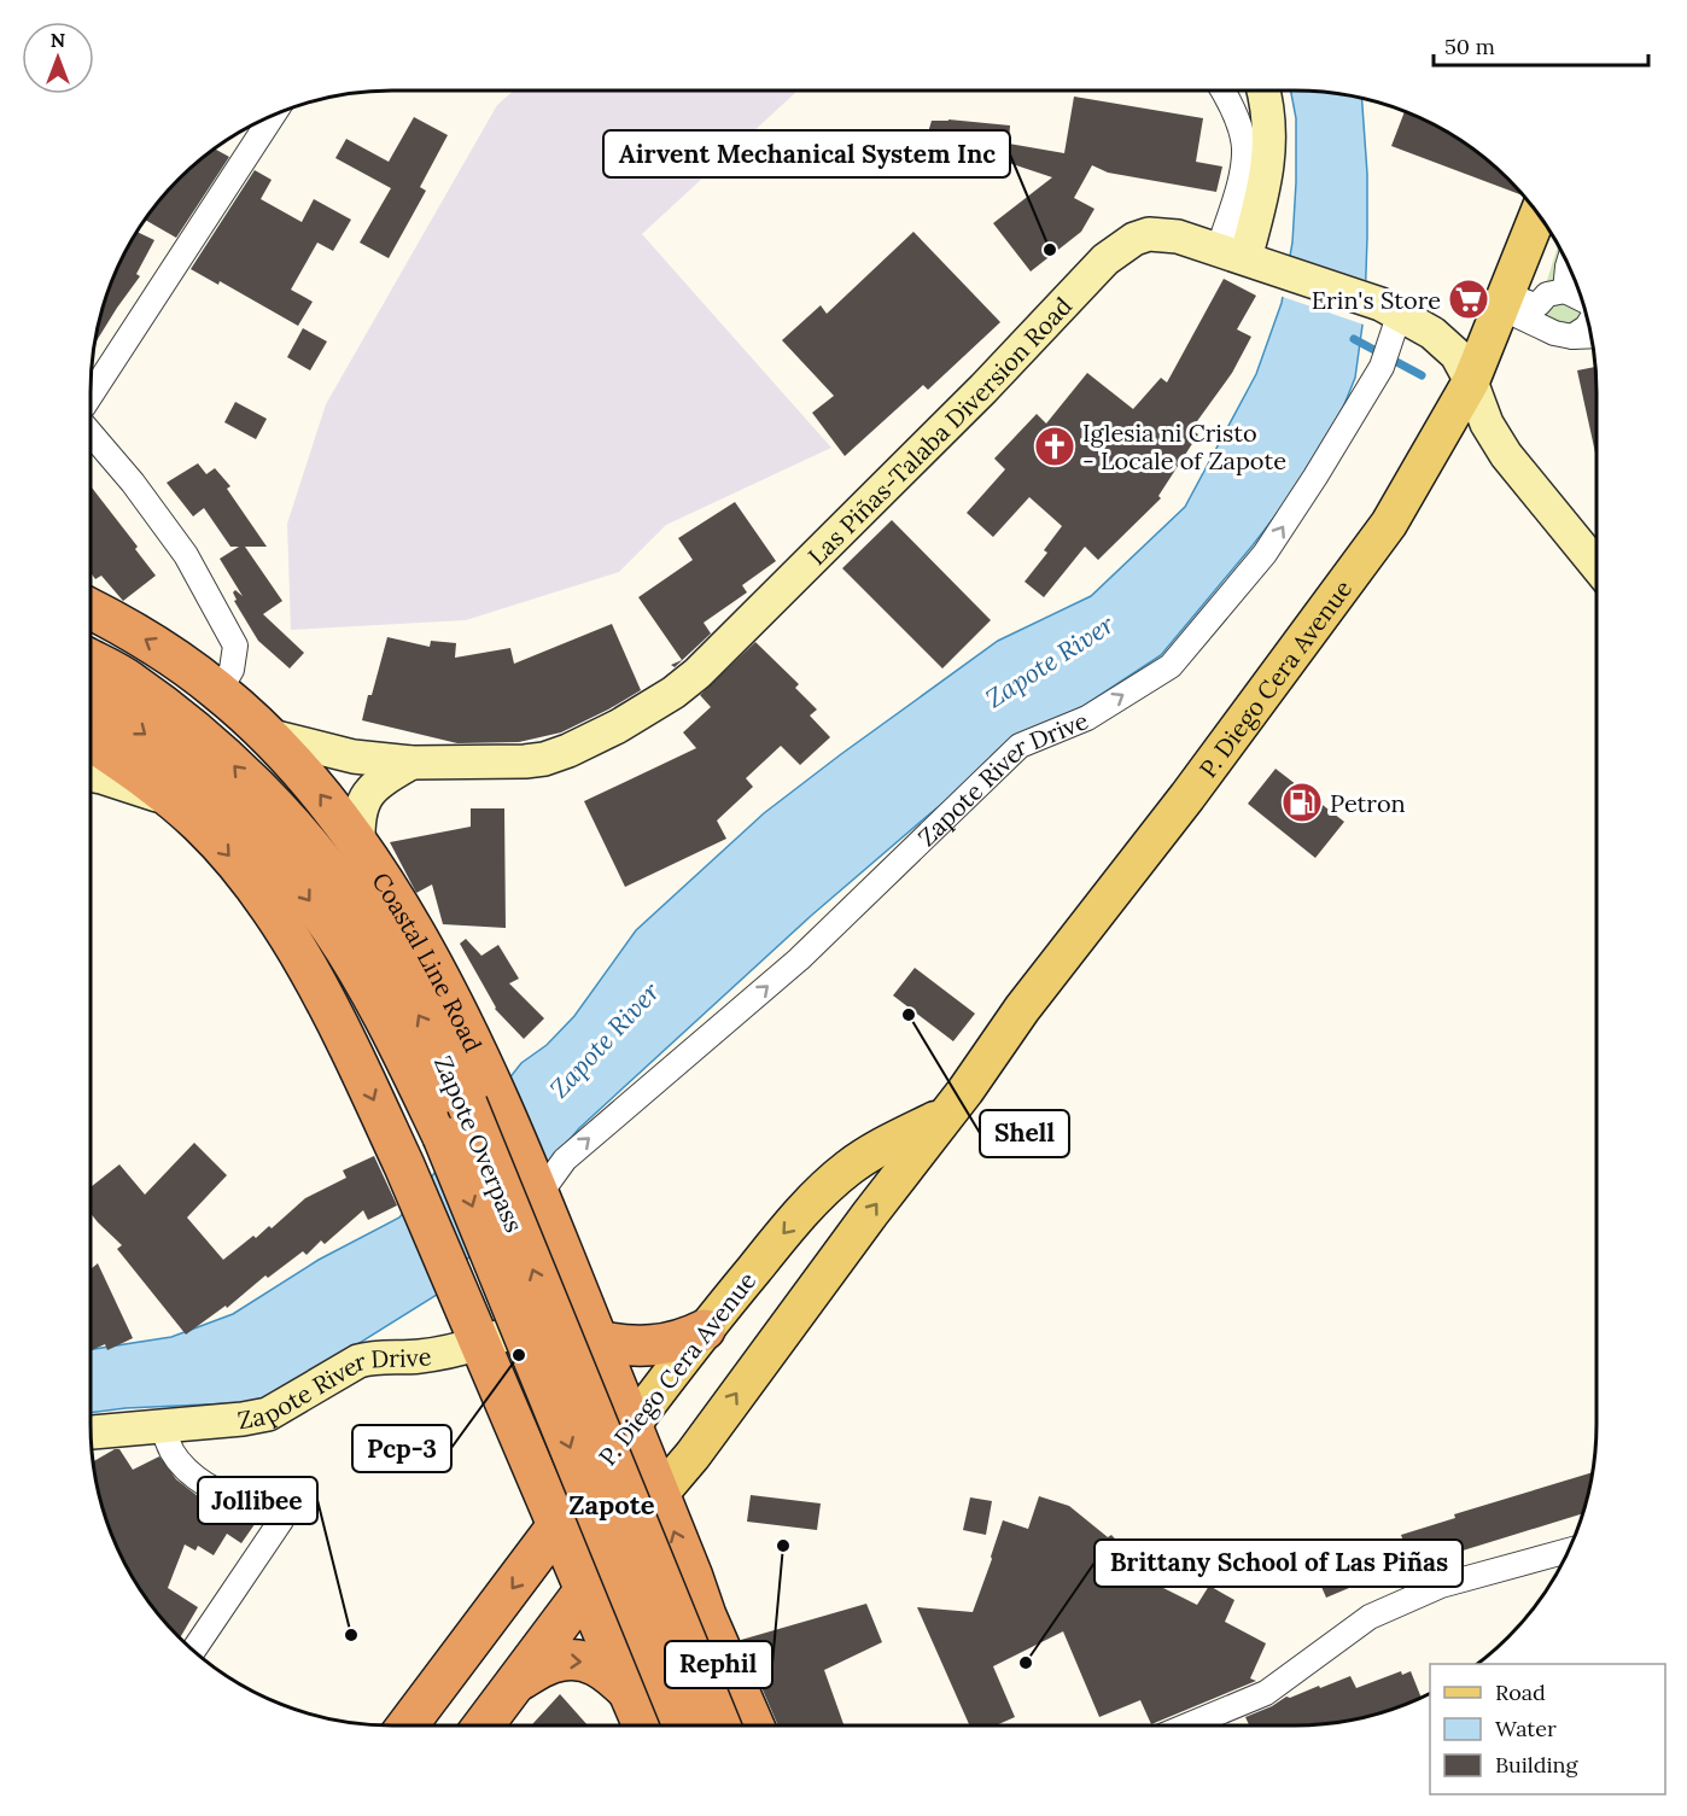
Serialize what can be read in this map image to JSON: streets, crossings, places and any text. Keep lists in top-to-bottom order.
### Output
{
  "streets": {
    "highway": ["P. Diego Cera Avenue", "Coastal Line Road", "Zapote Overpass"],
    "street": ["Las Piñas-Talaba Diversion Road", "Zapote River Drive"]
  },
  "crossings": [
    ["Las Piñas-Talaba Diversion Road", "P. Diego Cera Avenue"],
    ["Las Piñas-Talaba Diversion Road", "Zapote River Drive"],
    ["Las Piñas-Talaba Diversion Road", "Coastal Line Road"],
    ["P. Diego Cera Avenue", "Coastal Line Road"],
    ["Zapote River Drive", "Coastal Line Road"]
  ],
  "one_way": ["Zapote River Drive"],
  "districts": ["Zapote"],
  "water": ["Zapote River"],
  "places": {
    "other": [
      "Airvent Mechanical System Inc",
      "Shell",
      "Pcp-3",
      "Rephil",
      "Jollibee",
      "Brittany School of Las Piñas"
    ],
    "supermarket": ["Erin's Store"],
    "church": ["Iglesia ni Cristo - Locale of Zapote"],
    "fuel station": ["Petron"]
  },
  "legend": ["Road", "Water", "Building"],
  "scale_bar": "50 m",
  "north": "top"
}
